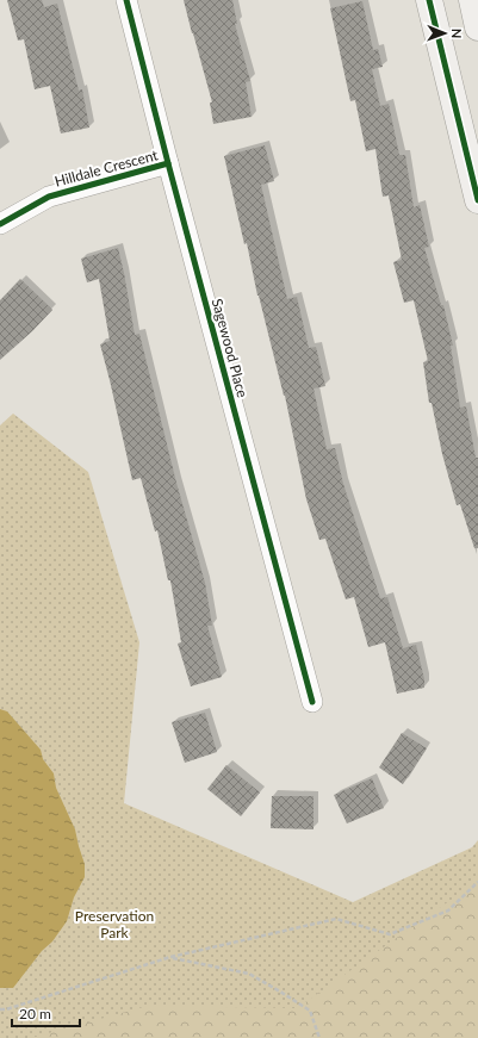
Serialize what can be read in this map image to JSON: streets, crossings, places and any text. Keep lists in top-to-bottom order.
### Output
{
  "streets": {
    "street": ["Hilldale Crescent", "Sagewood Place"]
  },
  "crossings": [
    ["Hilldale Crescent", "Sagewood Place"]
  ],
  "parks": ["Preservation Park"],
  "scale_bar": "20 m",
  "north": "right"
}
